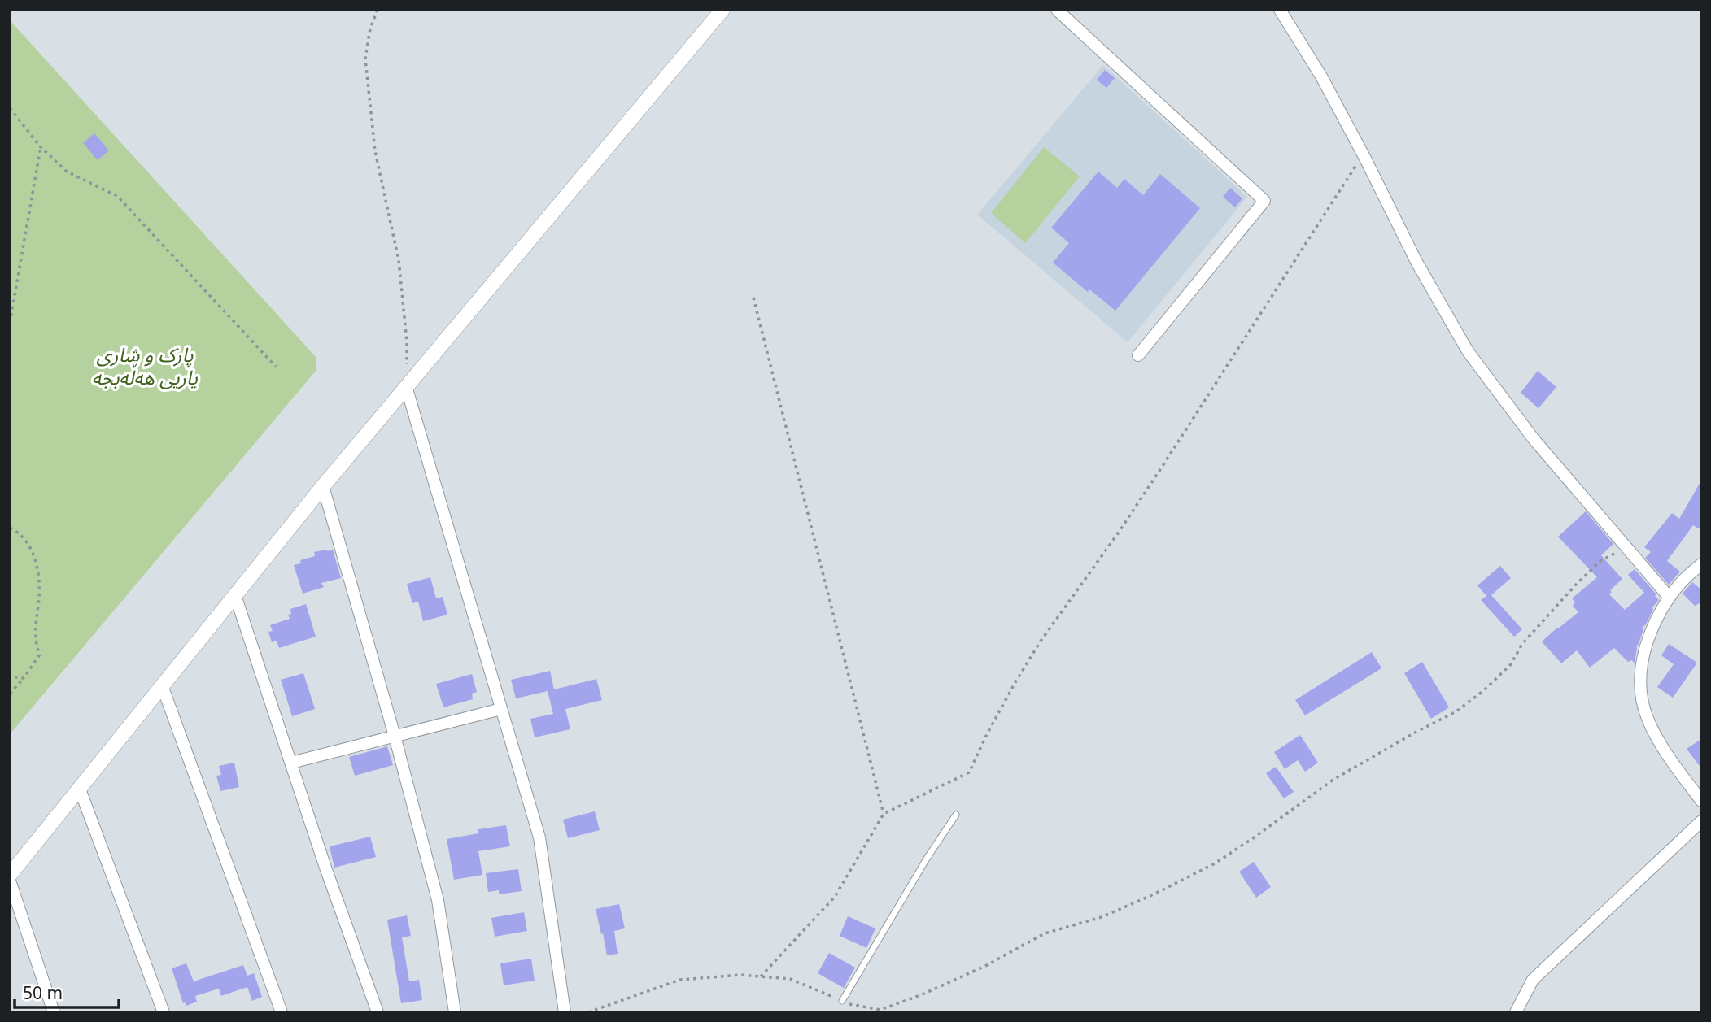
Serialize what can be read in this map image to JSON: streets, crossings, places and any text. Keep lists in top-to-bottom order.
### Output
{
  "parks": ["پارک و شاری یاریی ھەڵەبجە"],
  "scale_bar": "50 m"
}
